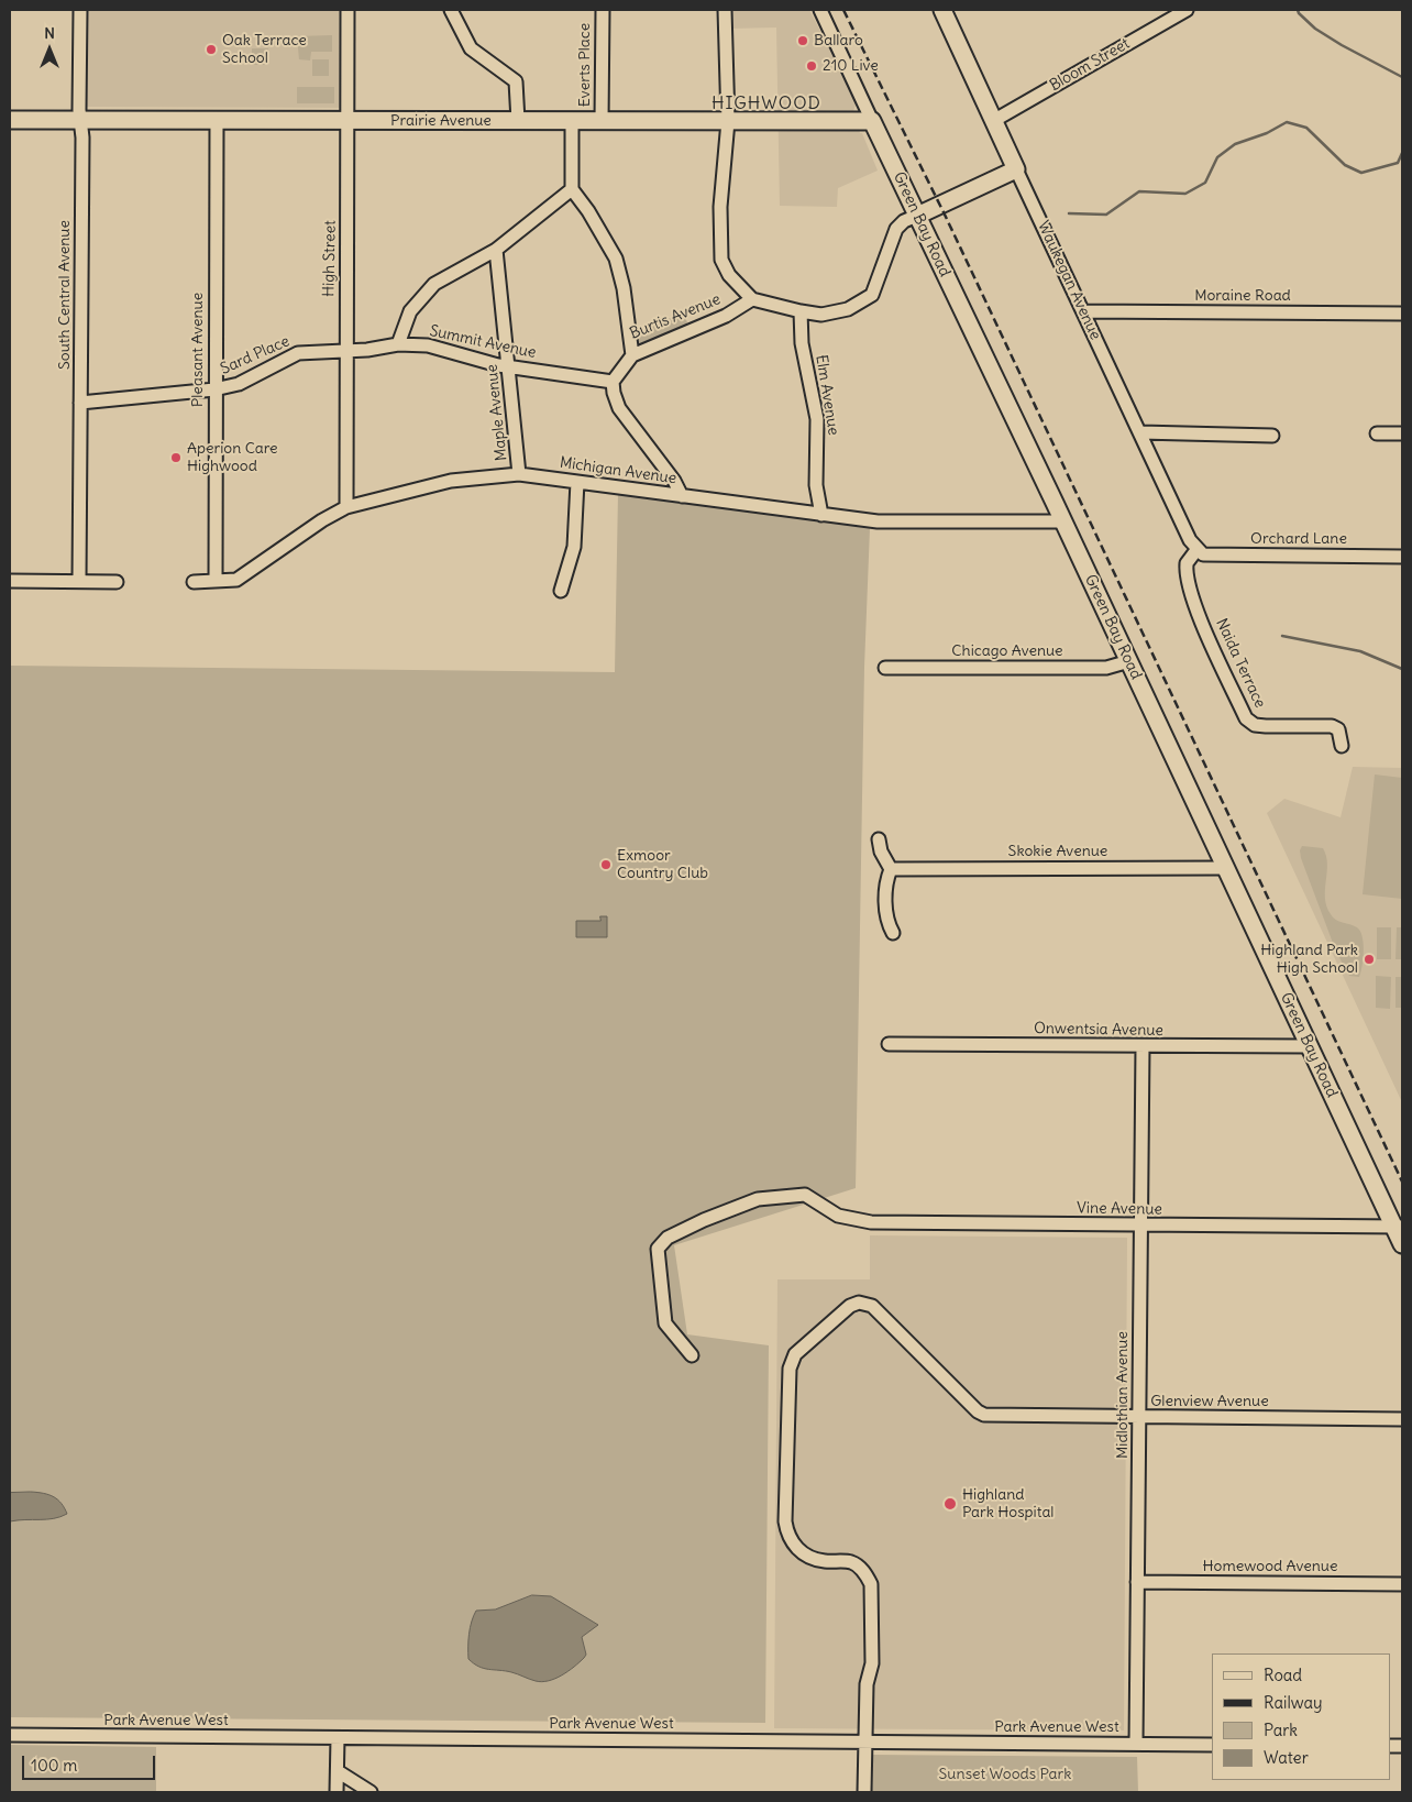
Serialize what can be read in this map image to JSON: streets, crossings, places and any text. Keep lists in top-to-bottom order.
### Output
{
  "streets": {
    "main road": ["Prairie Avenue", "Green Bay Road", "Waukegan Avenue"],
    "street": [
      "Everts Place",
      "Bloom Street",
      "High Street",
      "South Central Avenue",
      "Moraine Road",
      "Burtis Avenue",
      "Summit Avenue",
      "Pleasant Avenue",
      "Sard Place",
      "Elm Avenue",
      "Maple Avenue",
      "Michigan Avenue",
      "Orchard Lane",
      "Chicago Avenue",
      "Naida Terrace",
      "Skokie Avenue",
      "Onwentsia Avenue",
      "Vine Avenue",
      "Midlothian Avenue",
      "Glenview Avenue",
      "Homewood Avenue",
      "Park Avenue West"
    ]
  },
  "crossings": [
    ["Everts Place", "Prairie Avenue"],
    ["Bloom Street", "Waukegan Avenue"],
    ["Prairie Avenue", "Green Bay Road"],
    ["Prairie Avenue", "High Street"],
    ["Prairie Avenue", "South Central Avenue"],
    ["Prairie Avenue", "Pleasant Avenue"],
    ["Green Bay Road", "Michigan Avenue"],
    ["Green Bay Road", "Chicago Avenue"],
    ["Green Bay Road", "Skokie Avenue"],
    ["Green Bay Road", "Onwentsia Avenue"],
    ["Green Bay Road", "Vine Avenue"],
    ["High Street", "Summit Avenue"],
    ["High Street", "Sard Place"],
    ["High Street", "Michigan Avenue"],
    ["Waukegan Avenue", "Moraine Road"],
    ["Waukegan Avenue", "Orchard Lane"],
    ["Waukegan Avenue", "Naida Terrace"],
    ["South Central Avenue", "Sard Place"],
    ["Summit Avenue", "Sard Place"],
    ["Summit Avenue", "Maple Avenue"],
    ["Pleasant Avenue", "Sard Place"],
    ["Pleasant Avenue", "Michigan Avenue"],
    ["Elm Avenue", "Michigan Avenue"],
    ["Maple Avenue", "Michigan Avenue"],
    ["Orchard Lane", "Naida Terrace"],
    ["Onwentsia Avenue", "Midlothian Avenue"],
    ["Vine Avenue", "Midlothian Avenue"],
    ["Midlothian Avenue", "Glenview Avenue"],
    ["Midlothian Avenue", "Homewood Avenue"],
    ["Midlothian Avenue", "Park Avenue West"],
    ["Glenview Avenue", "Park Avenue West"]
  ],
  "districts": ["HIGHWOOD"],
  "parks": ["Sunset Woods Park"],
  "places": [
    "Ballaro",
    "Oak Terrace School",
    "210 Live",
    "Aperion Care Highwood",
    "Exmoor Country Club",
    "Highland Park High School",
    "Highland Park Hospital"
  ],
  "legend": [
    "Road",
    "Railway",
    "Park",
    "Water"
  ],
  "scale_bar": "100 m",
  "north": "top"
}
